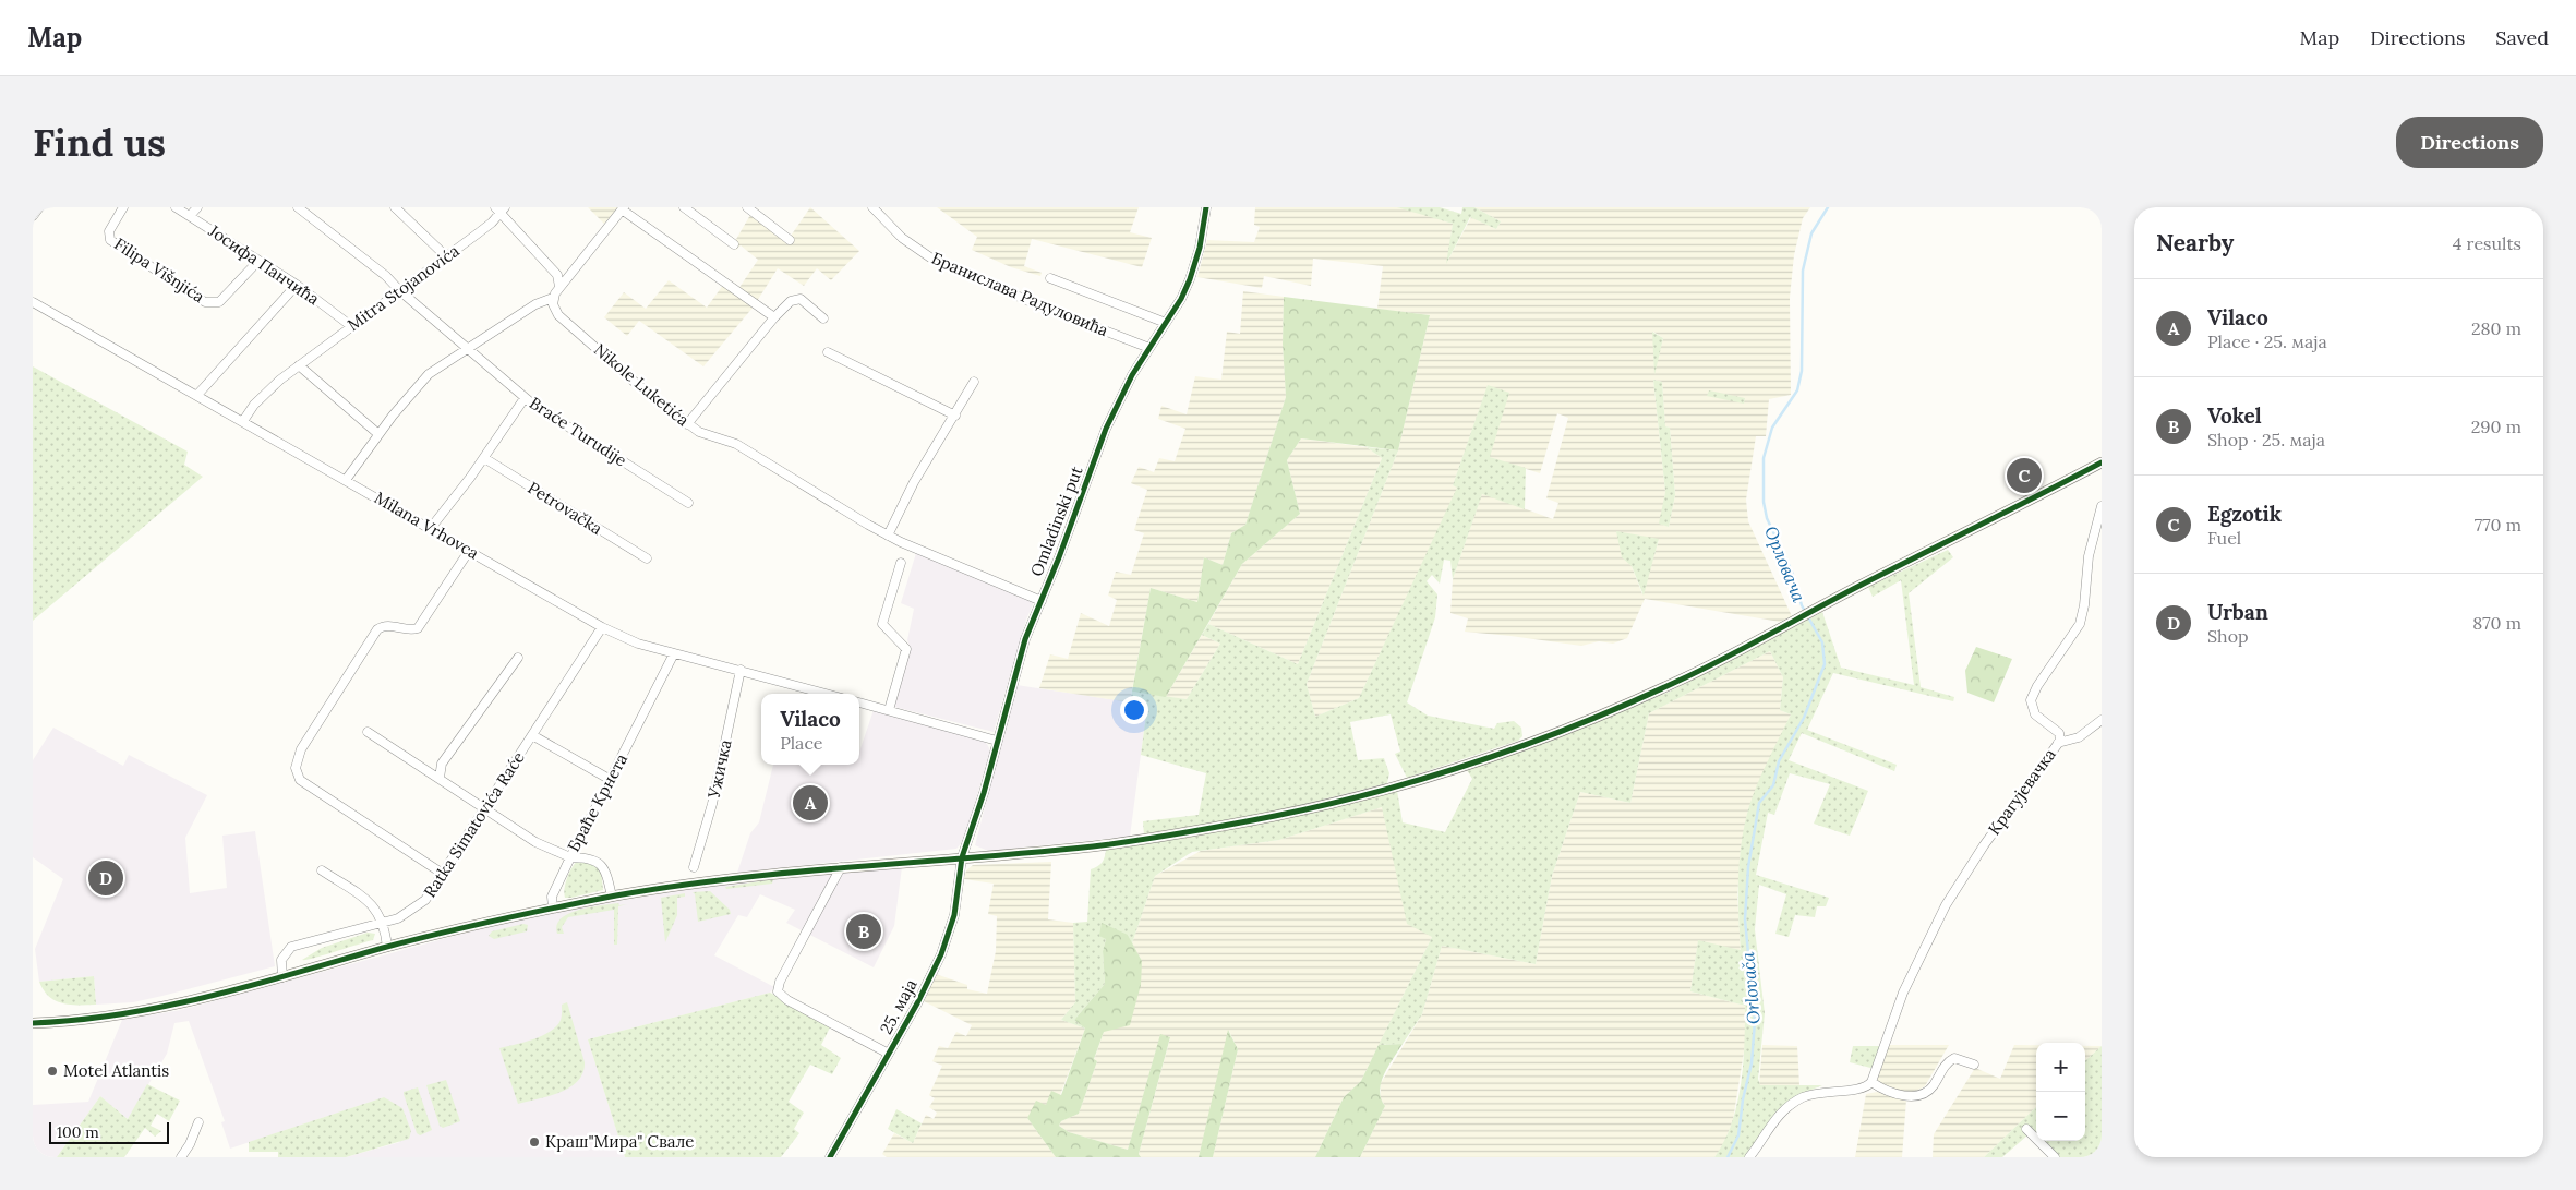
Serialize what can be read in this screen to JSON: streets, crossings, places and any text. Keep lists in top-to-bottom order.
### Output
{
  "streets": {
    "street": [
      "Јосифа Панчића",
      "Filipa Višnjića",
      "Mitra Stojanovića",
      "Бранислава Радуловића",
      "Nikole Luketića",
      "Braće Turudije",
      "Petrovačka",
      "Omladinski put",
      "Milana Vrhovca",
      "Ужичка",
      "Крагујевачка",
      "Браће Крнета",
      "Ratka Simatovića Raće",
      "25. маја"
    ]
  },
  "crossings": [
    ["Јосифа Панчића", "Filipa Višnjića"],
    ["Јосифа Панчића", "Mitra Stojanovića"],
    ["Mitra Stojanovića", "Braće Turudije"],
    ["Mitra Stojanovića", "Milana Vrhovca"],
    ["Бранислава Радуловића", "Omladinski put"],
    ["Nikole Luketića", "Omladinski put"],
    ["Omladinski put", "25. маја"],
    ["Milana Vrhovca", "Ужичка"],
    ["Milana Vrhovca", "Браће Крнета"],
    ["Milana Vrhovca", "Ratka Simatovića Raće"],
    ["Браће Крнета", "Ratka Simatovića Raće"]
  ],
  "water": ["Орловача", "Orlovača"],
  "places": ["Motel Atlantis", "Краш\"Мира\" Свале"],
  "scale_bar": "100 m",
  "page": {
    "header": "Map",
    "nav": ["Map", "Directions", "Saved"],
    "buttons": "Directions",
    "title": "Find us",
    "heading": ["Nearby", "4 results"],
    "list": [
      {
        "mark": "A",
        "name": "Vilaco",
        "note": "Place · 25. маја",
        "value": "280 m"
      },
      {
        "mark": "B",
        "name": "Vokel",
        "note": "Shop · 25. маја",
        "value": "290 m"
      },
      {
        "mark": "C",
        "name": "Egzotik",
        "note": "Fuel",
        "value": "770 m"
      },
      {
        "mark": "D",
        "name": "Urban",
        "note": "Shop",
        "value": "870 m"
      }
    ],
    "pins": [
      "C",
      "A",
      "D",
      "B"
    ],
    "popup": ["Vilaco", "Place"],
    "map_buttons": ["+", "−"],
    "scale": "100 m"
  }
}
